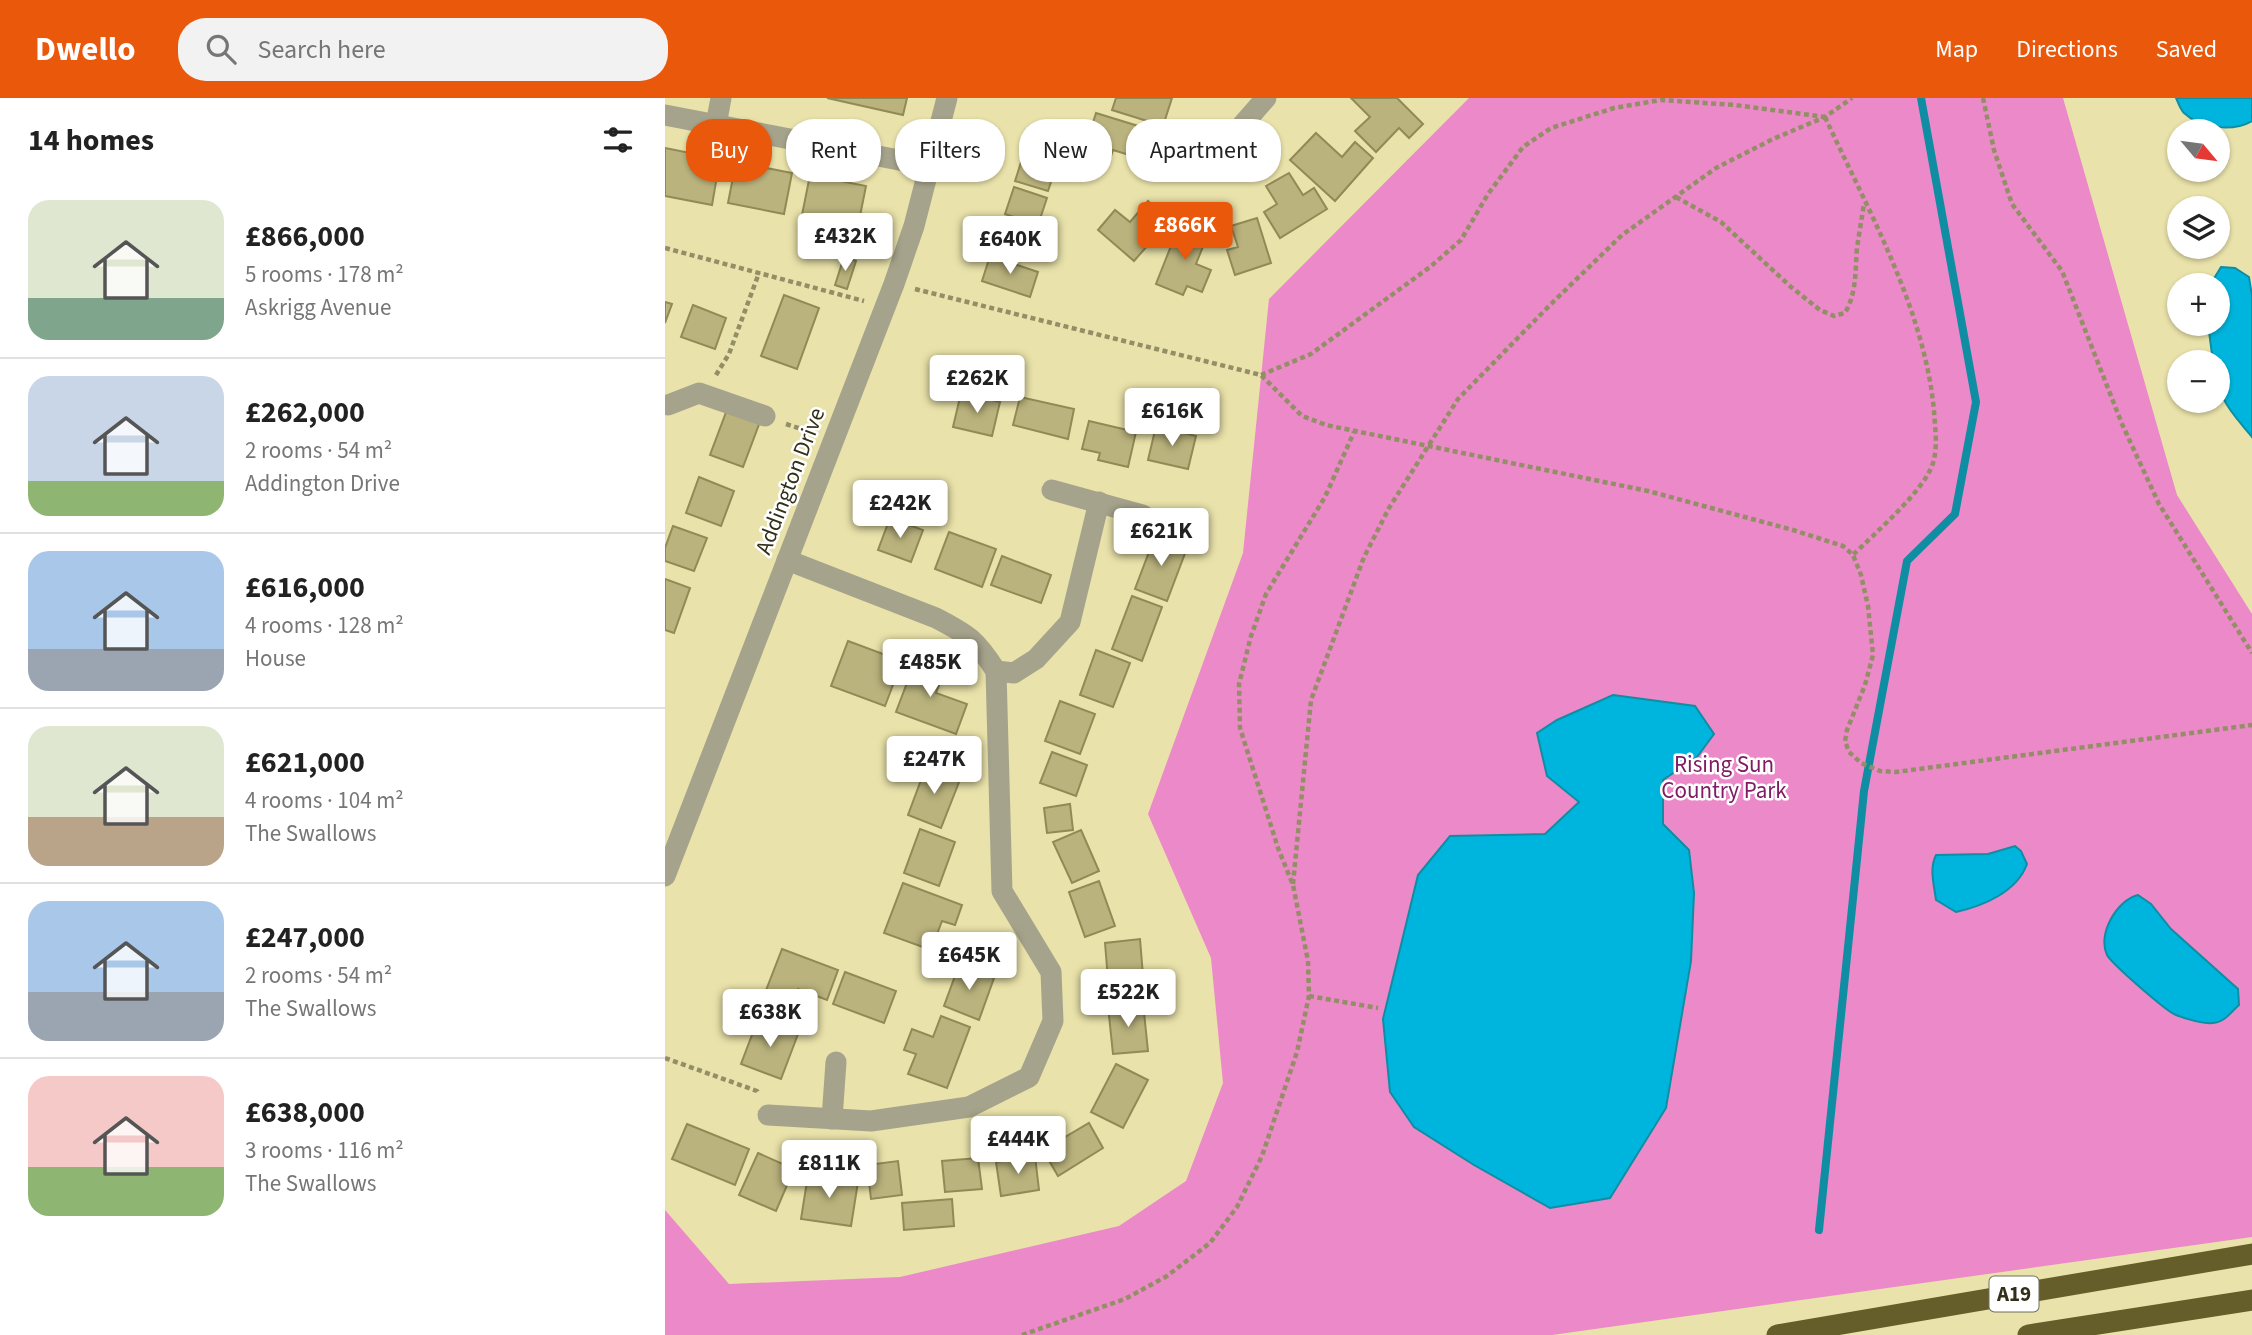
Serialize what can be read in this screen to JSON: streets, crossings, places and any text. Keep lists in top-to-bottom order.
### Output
{
  "streets": {
    "highway": ["A19"],
    "street": ["Addington Drive"]
  },
  "parks": ["Rising Sun Country Park"],
  "north": "bottom right",
  "page": {
    "header": "Dwello",
    "search": "Search here",
    "nav": ["Map", "Directions", "Saved"],
    "heading": "14 homes",
    "map_buttons": ["+", "−"],
    "chip": [
      "Buy",
      "Rent",
      "Filters",
      "New",
      "Apartment"
    ],
    "list": [
      {
        "name": "£866,000",
        "note": "5 rooms · 178 m² · Askrigg Avenue"
      },
      {
        "name": "£262,000",
        "note": "2 rooms · 54 m² · Addington Drive"
      },
      {
        "name": "£616,000",
        "note": "4 rooms · 128 m² · House"
      },
      {
        "name": "£621,000",
        "note": "4 rooms · 104 m² · The Swallows"
      },
      {
        "name": "£247,000",
        "note": "2 rooms · 54 m² · The Swallows"
      },
      {
        "name": "£638,000",
        "note": "3 rooms · 116 m² · The Swallows"
      }
    ],
    "price": [
      "£866K",
      "£432K",
      "£640K",
      "£262K",
      "£616K",
      "£242K",
      "£621K",
      "£485K",
      "£247K",
      "£645K",
      "£522K",
      "£638K",
      "£444K",
      "£811K"
    ]
  }
}
